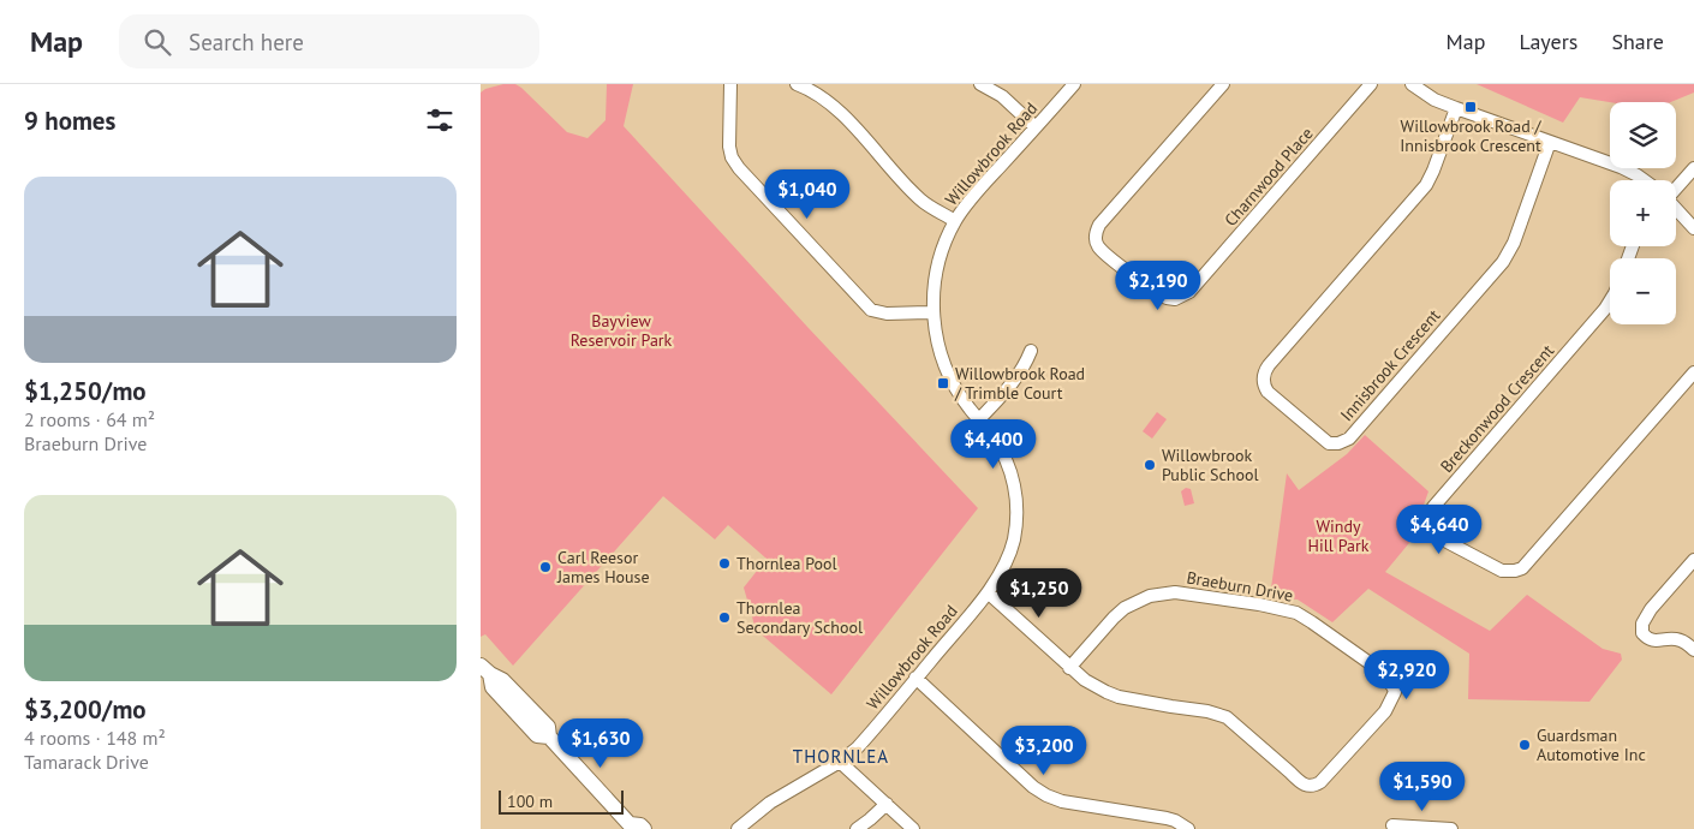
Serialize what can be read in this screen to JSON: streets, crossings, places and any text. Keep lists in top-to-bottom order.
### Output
{
  "streets": {
    "street": [
      "Willowbrook Road",
      "Charnwood Place",
      "Innisbrook Crescent",
      "Breckonwood Crescent",
      "Braeburn Drive"
    ]
  },
  "crossings": [
    ["Willowbrook Road", "Braeburn Drive"]
  ],
  "districts": ["THORNLEA"],
  "parks": ["Bayview Reservoir Park", "Windy Hill Park"],
  "places": {
    "transit": ["Willowbrook Road / Innisbrook Crescent", "Willowbrook Road / Trimble Court"],
    "other": [
      "Willowbrook Public School",
      "Thornlea Pool",
      "Carl Reesor James House",
      "Thornlea Secondary School",
      "Guardsman Automotive Inc"
    ]
  },
  "scale_bar": "100 m",
  "page": {
    "header": "Map",
    "search": "Search here",
    "nav": ["Map", "Layers", "Share"],
    "heading": "9 homes",
    "map_buttons": ["+", "−"],
    "list": [
      {
        "name": "$1,250/mo",
        "note": "2 rooms · 64 m² · Braeburn Drive"
      },
      {
        "name": "$3,200/mo",
        "note": "4 rooms · 148 m² · Tamarack Drive"
      }
    ],
    "price": [
      "$1,040",
      "$2,190",
      "$4,400",
      "$4,640",
      "$1,250",
      "$2,920",
      "$1,630",
      "$3,200",
      "$1,590"
    ],
    "scale": "100 m"
  }
}
